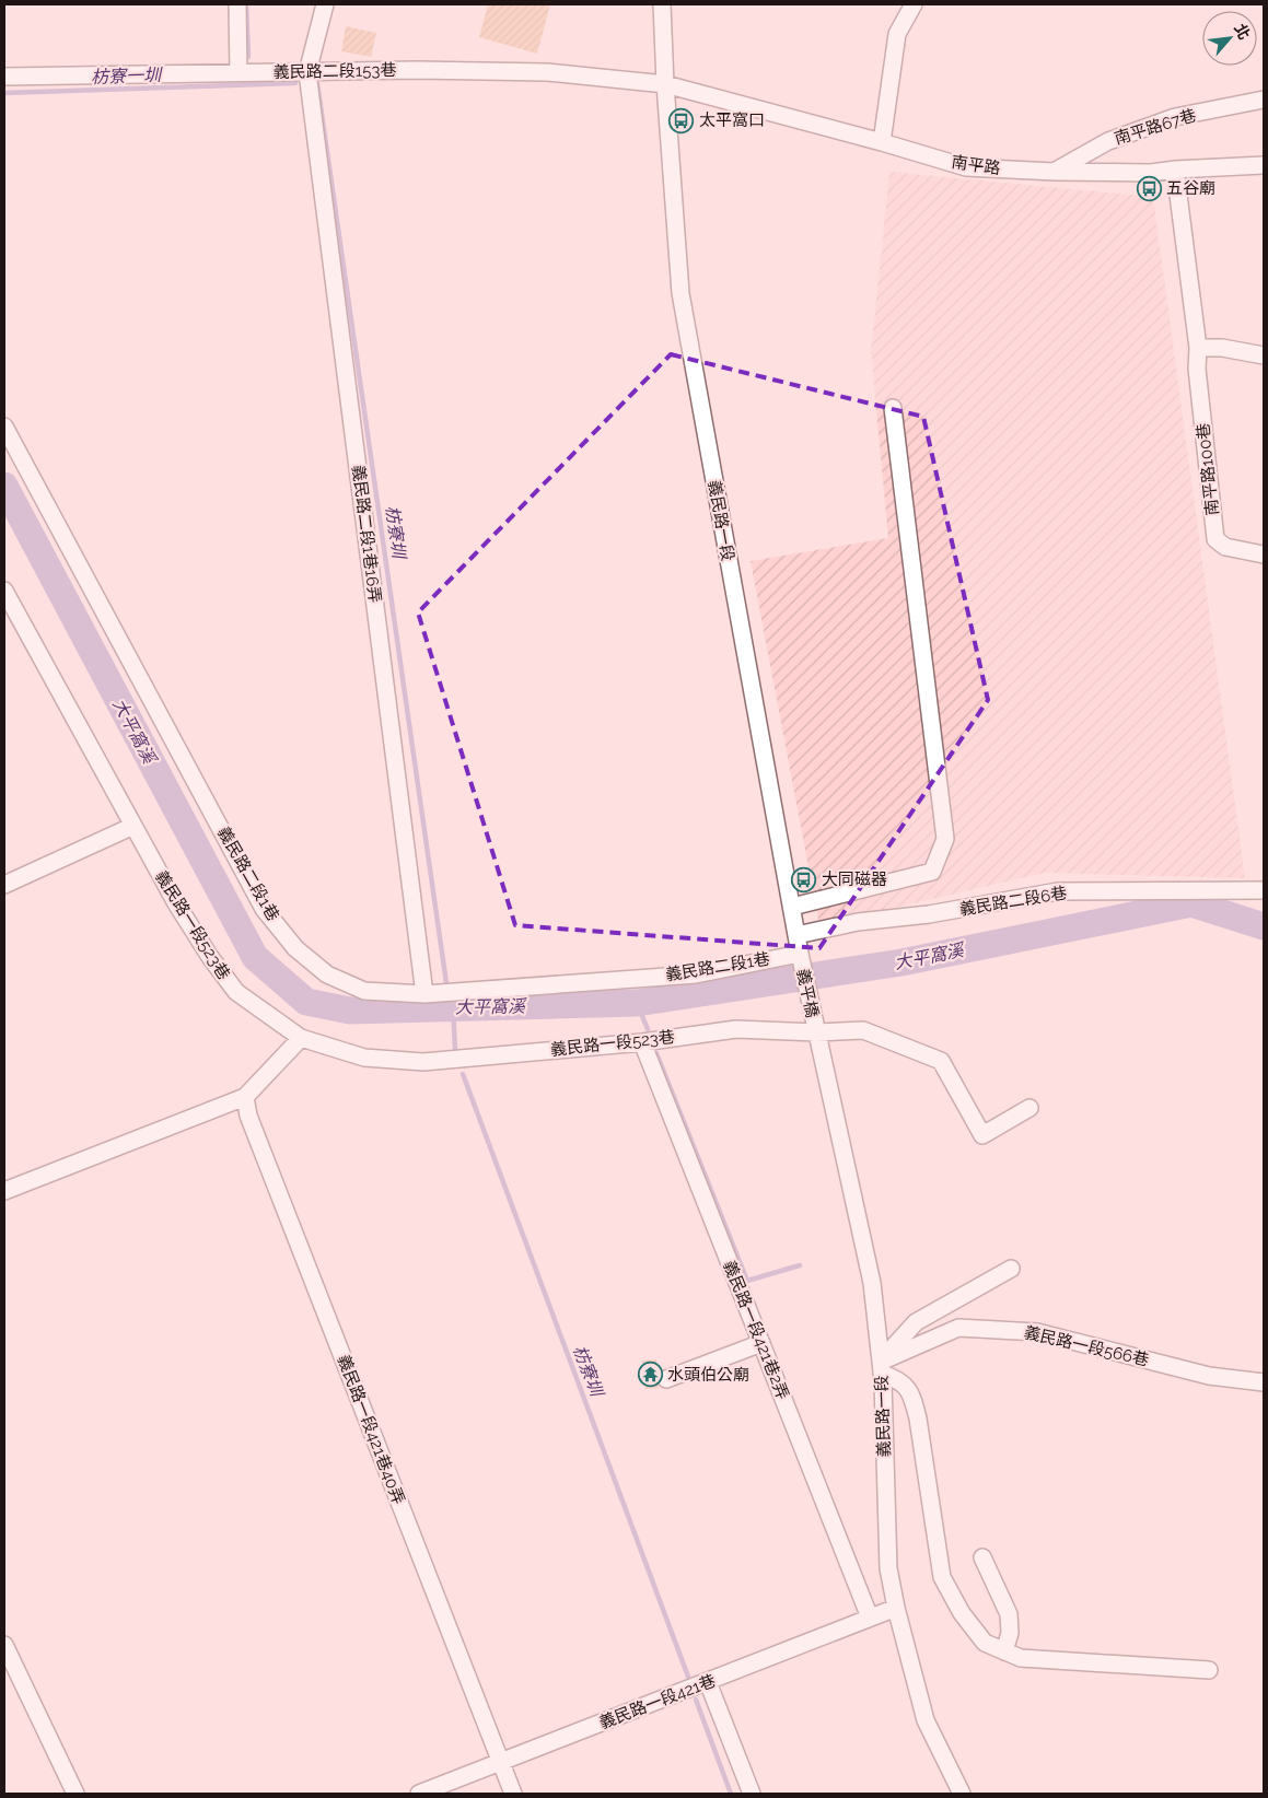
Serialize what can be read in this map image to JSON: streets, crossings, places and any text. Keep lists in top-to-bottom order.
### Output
{
  "streets": {
    "street": [
      "義民路二段153巷",
      "南平路67巷",
      "南平路",
      "南平路100巷",
      "義民路一段",
      "義民路二段1巷16弄",
      "義民路二段1巷",
      "義民路二段6巷",
      "義民路一段523巷",
      "義平橋",
      "義民路一段421巷2弄",
      "義民路一段566巷",
      "義民路一段421巷40弄",
      "義民路一段421巷"
    ]
  },
  "crossings": [
    ["義民路二段153巷", "南平路"],
    ["義民路二段153巷", "義民路一段"],
    ["義民路二段153巷", "義民路二段1巷16弄"],
    ["南平路67巷", "南平路"],
    ["南平路", "南平路100巷"],
    ["南平路", "義民路一段"],
    ["義民路一段", "義民路二段1巷"],
    ["義民路一段", "義民路二段6巷"],
    ["義民路一段", "義民路一段523巷"],
    ["義民路一段", "義平橋"],
    ["義民路一段", "義民路一段566巷"],
    ["義民路一段", "義民路一段421巷"],
    ["義民路二段1巷16弄", "義民路二段1巷"],
    ["義民路二段1巷", "義平橋"],
    ["義民路一段523巷", "義平橋"],
    ["義民路一段523巷", "義民路一段421巷2弄"],
    ["義民路一段421巷2弄", "義民路一段421巷"],
    ["義民路一段421巷40弄", "義民路一段421巷"]
  ],
  "water": ["枋寮一圳", "枋寮圳", "大平窩溪"],
  "places": {
    "bus stop": ["太平窩口", "五谷廟", "大同磁器"],
    "temple": ["水頭伯公廟"]
  },
  "north": "top right"
}
